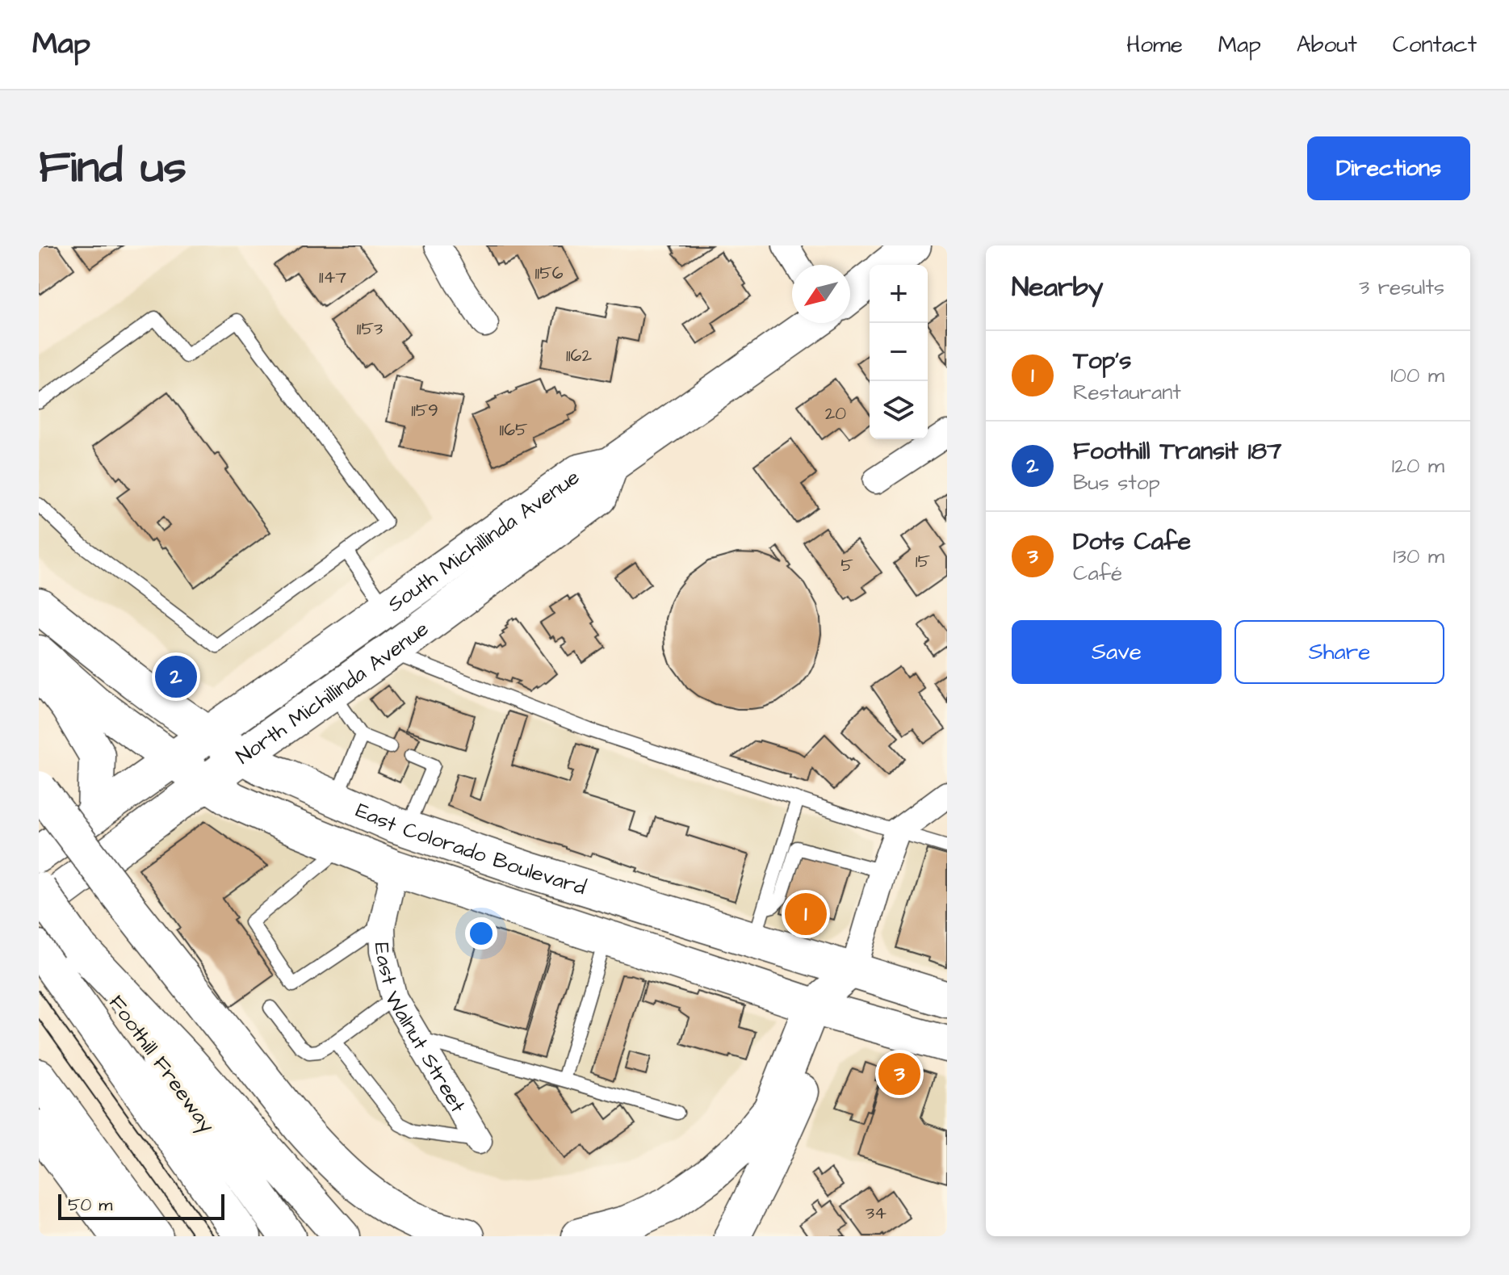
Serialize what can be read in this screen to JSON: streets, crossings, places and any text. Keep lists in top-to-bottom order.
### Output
{
  "streets": {
    "main road": [
      "South Michillinda Avenue",
      "North Michillinda Avenue",
      "East Colorado Boulevard",
      "Foothill Freeway"
    ],
    "street": ["East Walnut Street"]
  },
  "crossings": [
    ["South Michillinda Avenue", "North Michillinda Avenue"],
    ["South Michillinda Avenue", "East Colorado Boulevard"],
    ["North Michillinda Avenue", "East Colorado Boulevard"],
    ["East Colorado Boulevard", "East Walnut Street"]
  ],
  "house_numbers": [
    "1156",
    "1147",
    "1153",
    "1162",
    "1159",
    "20",
    "1165",
    "15",
    "5",
    "34"
  ],
  "scale_bar": "50 m",
  "north": "bottom left",
  "page": {
    "header": "Map",
    "nav": [
      "Home",
      "Map",
      "About",
      "Contact"
    ],
    "title": "Find us",
    "buttons": [
      "Directions",
      ["Save", "Share"]
    ],
    "heading": ["Nearby", "3 results"],
    "map_buttons": ["+", "−"],
    "list": [
      {
        "mark": "1",
        "name": "Top's",
        "note": "Restaurant",
        "value": "100 m"
      },
      {
        "mark": "2",
        "name": "Foothill Transit 187",
        "note": "Bus stop",
        "value": "120 m"
      },
      {
        "mark": "3",
        "name": "Dots Cafe",
        "note": "Café",
        "value": "130 m"
      }
    ],
    "pins": ["2", "1", "3"],
    "scale": "50 m"
  }
}
